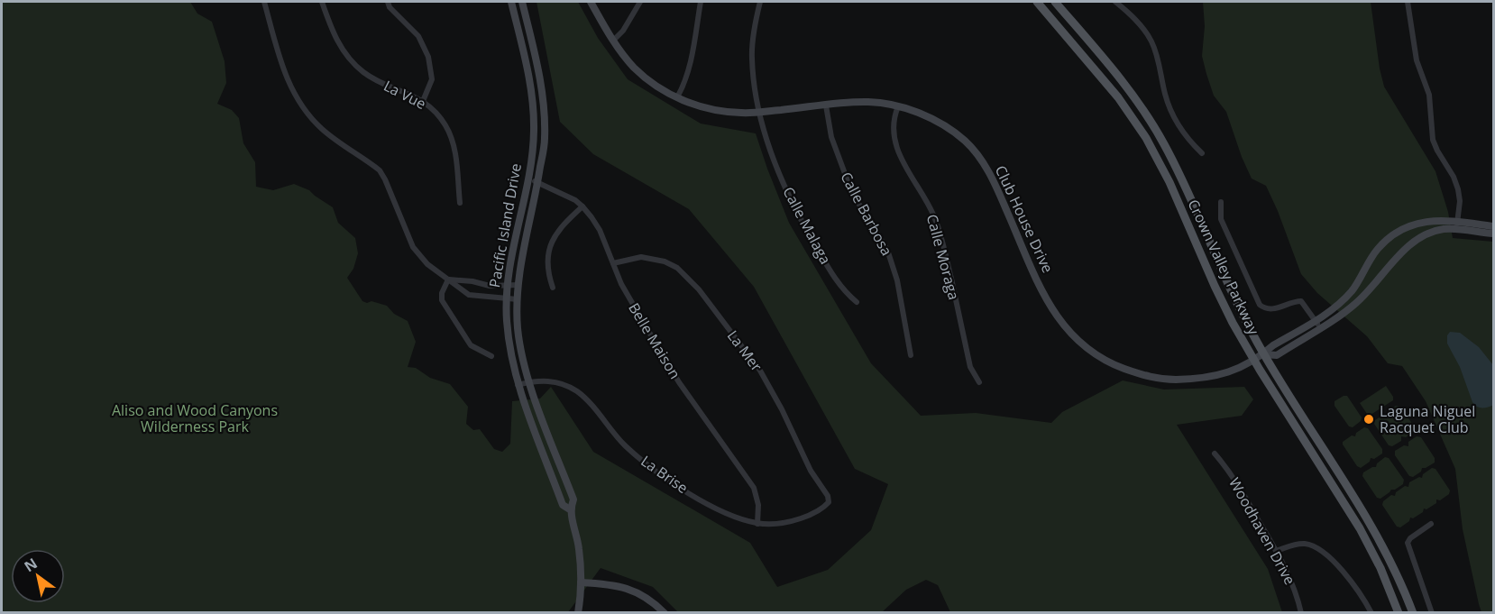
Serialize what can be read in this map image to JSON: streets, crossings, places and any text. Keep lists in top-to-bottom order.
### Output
{
  "streets": {
    "main road": ["Crown Valley Parkway"],
    "street": [
      "La Vue",
      "Calle Barbosa",
      "Club House Drive",
      "Pacific Island Drive",
      "Calle Malaga",
      "Calle Moraga",
      "Belle Maison",
      "La Mer",
      "La Brise",
      "Woodhaven Drive"
    ]
  },
  "crossings": [
    ["Calle Barbosa", "Club House Drive"],
    ["Club House Drive", "Calle Malaga"],
    ["Club House Drive", "Calle Moraga"],
    ["Club House Drive", "Crown Valley Parkway"],
    ["Pacific Island Drive", "Belle Maison"],
    ["Pacific Island Drive", "La Brise"],
    ["Belle Maison", "La Mer"],
    ["Belle Maison", "La Brise"],
    ["La Mer", "La Brise"]
  ],
  "parks": ["Aliso and Wood Canyons Wilderness Park"],
  "places": ["Laguna Niguel Racquet Club"],
  "north": "top left"
}
